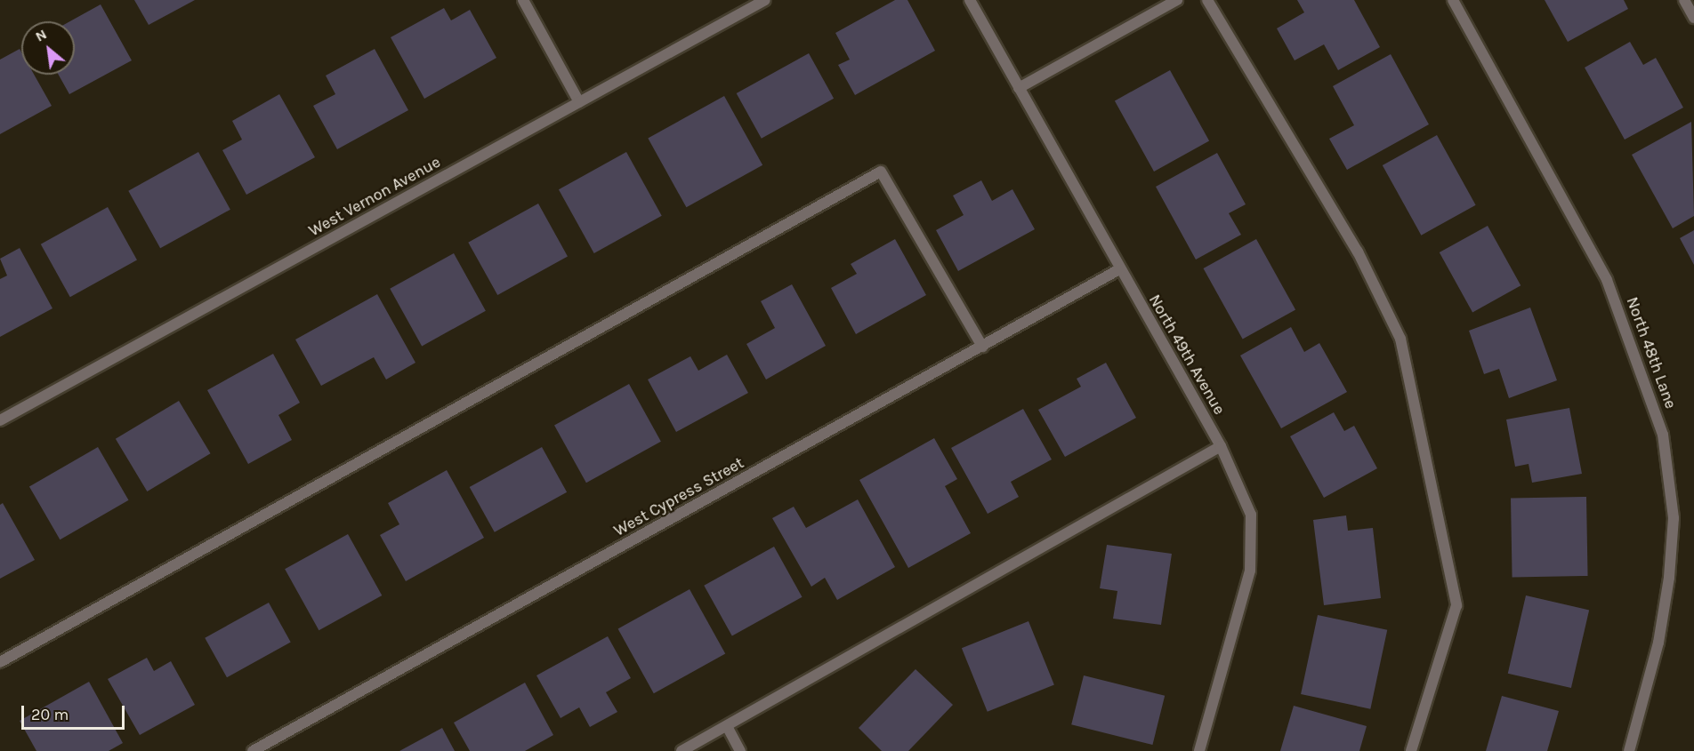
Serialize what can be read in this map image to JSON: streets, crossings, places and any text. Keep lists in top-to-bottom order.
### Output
{
  "streets": {
    "street": [
      "West Vernon Avenue",
      "North 48th Lane",
      "North 49th Avenue",
      "West Cypress Street"
    ]
  },
  "crossings": [
    ["North 49th Avenue", "West Cypress Street"]
  ],
  "scale_bar": "20 m",
  "north": "top left"
}
